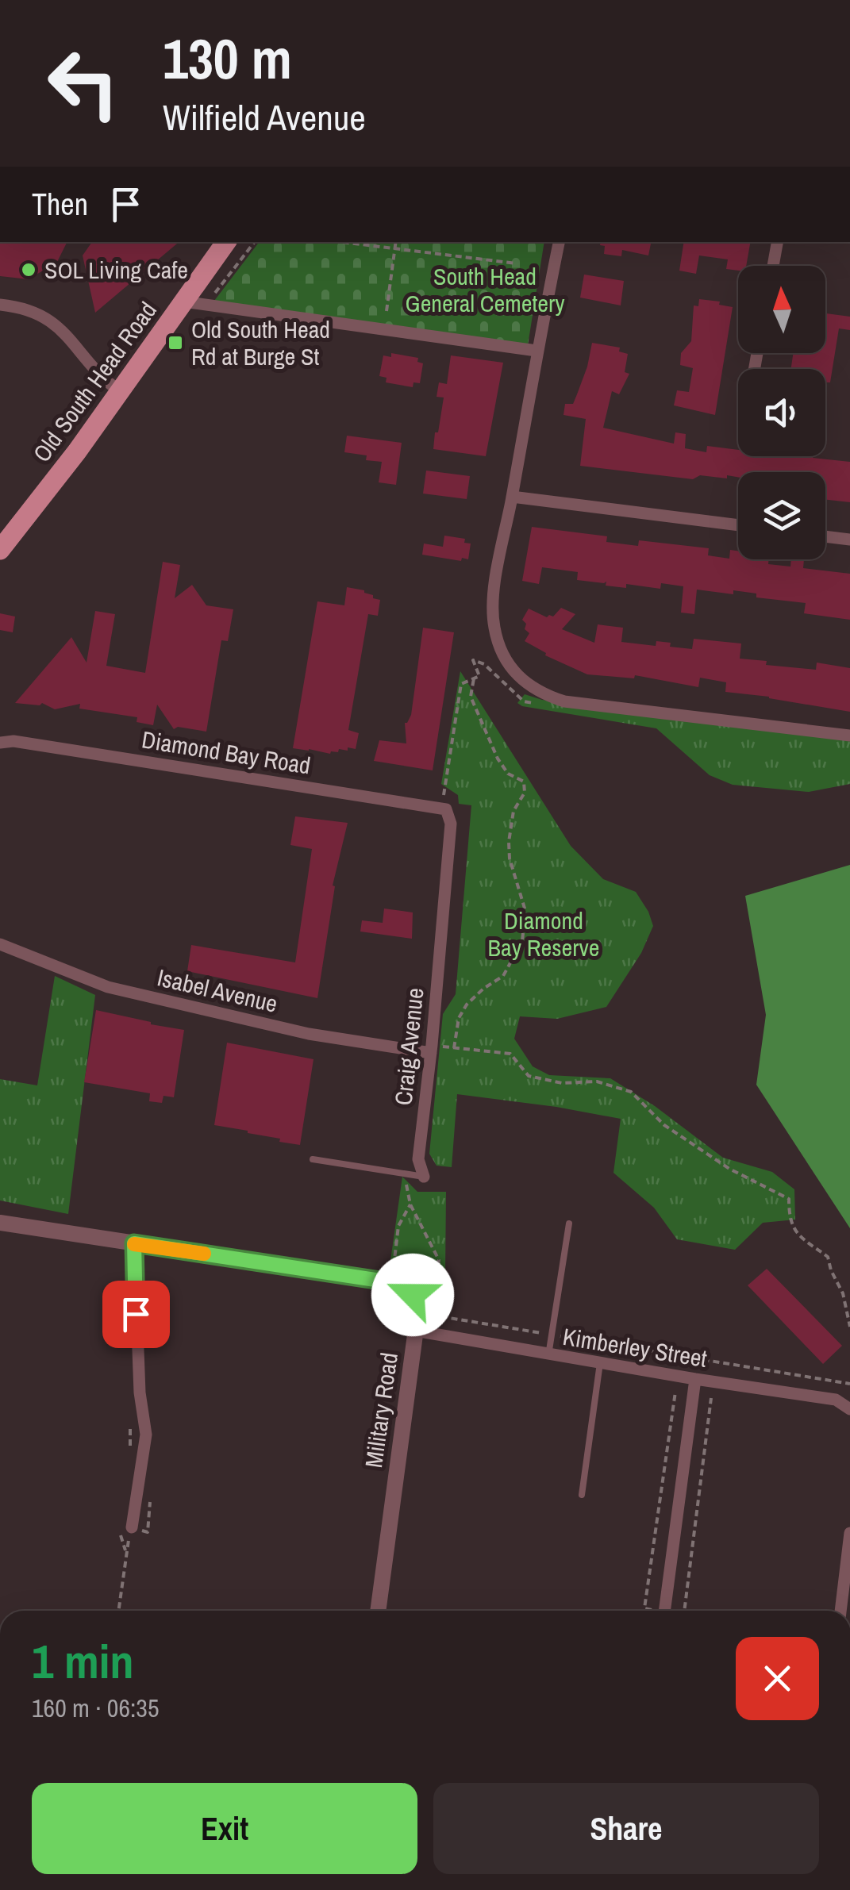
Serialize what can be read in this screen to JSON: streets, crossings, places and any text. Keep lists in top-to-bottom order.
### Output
{
  "streets": {
    "main road": ["Old South Head Road"],
    "street": [
      "Diamond Bay Road",
      "Isabel Avenue",
      "Craig Avenue",
      "Kimberley Street",
      "Military Road"
    ]
  },
  "crossings": [
    ["Diamond Bay Road", "Craig Avenue"],
    ["Isabel Avenue", "Craig Avenue"],
    ["Kimberley Street", "Military Road"]
  ],
  "parks": ["South Head General Cemetery", "Diamond Bay Reserve"],
  "places": {
    "other": ["SOL Living Cafe"],
    "transit": ["Old South Head Rd at Burge St"]
  },
  "north": "top",
  "page": {
    "turn": ["130 m", "Wilfield Avenue"],
    "then": "Then",
    "heading": ["1 min", "160 m · 06:35"],
    "buttons": ["Exit", "Share"]
  }
}
